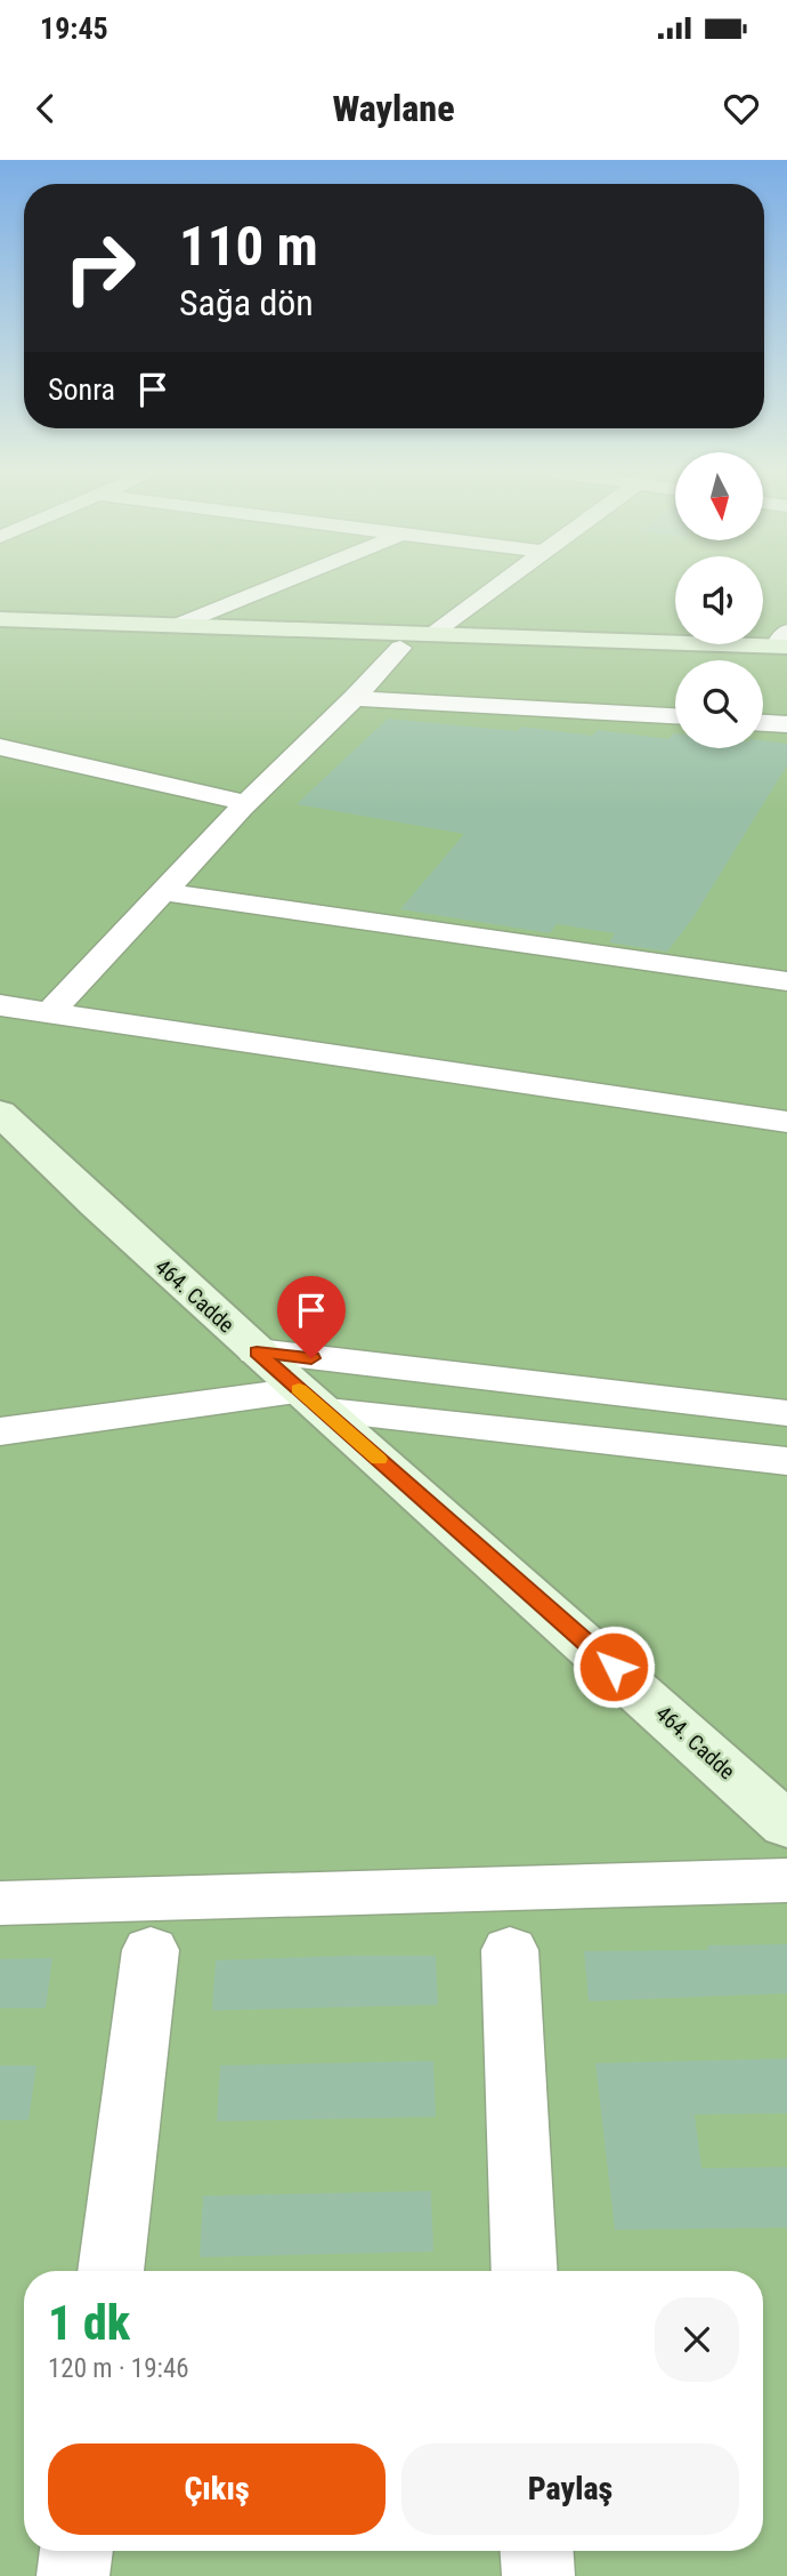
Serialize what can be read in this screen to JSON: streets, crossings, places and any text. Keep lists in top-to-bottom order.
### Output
{
  "streets": {
    "main road": ["464. Cadde"]
  },
  "north": "bottom",
  "page": {
    "status": "19:45",
    "header": "Waylane",
    "turn": ["110 m", "Sağa dön"],
    "then": "Sonra",
    "heading": ["1 dk", "120 m · 19:46"],
    "buttons": ["Çıkış", "Paylaş"]
  }
}
